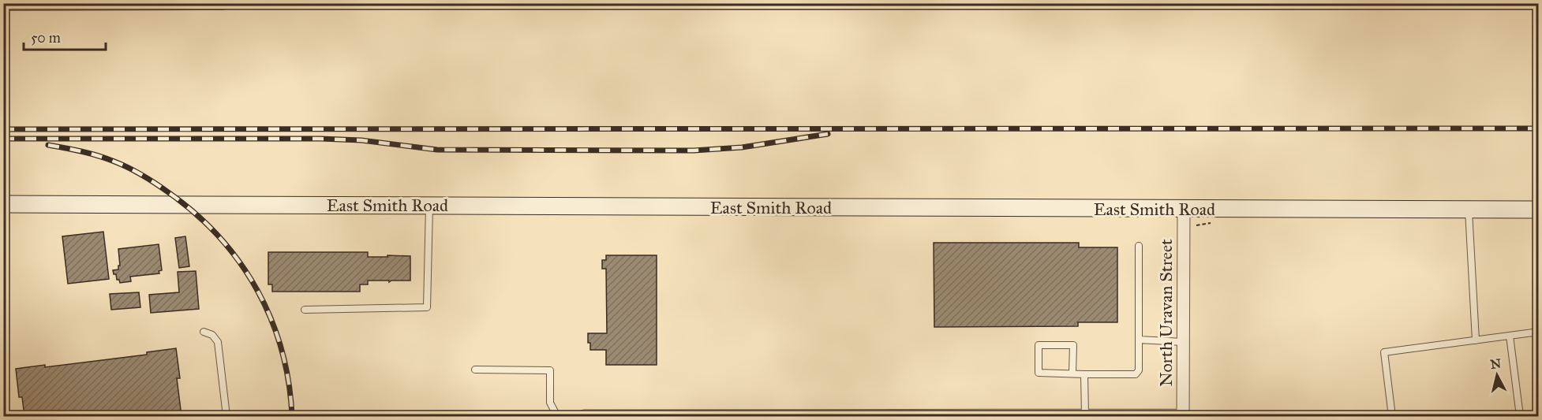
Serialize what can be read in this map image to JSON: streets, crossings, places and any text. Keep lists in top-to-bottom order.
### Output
{
  "streets": {
    "street": ["East Smith Road", "North Uravan Street"]
  },
  "crossings": [
    ["East Smith Road", "North Uravan Street"]
  ],
  "scale_bar": "50 m",
  "north": "top"
}
